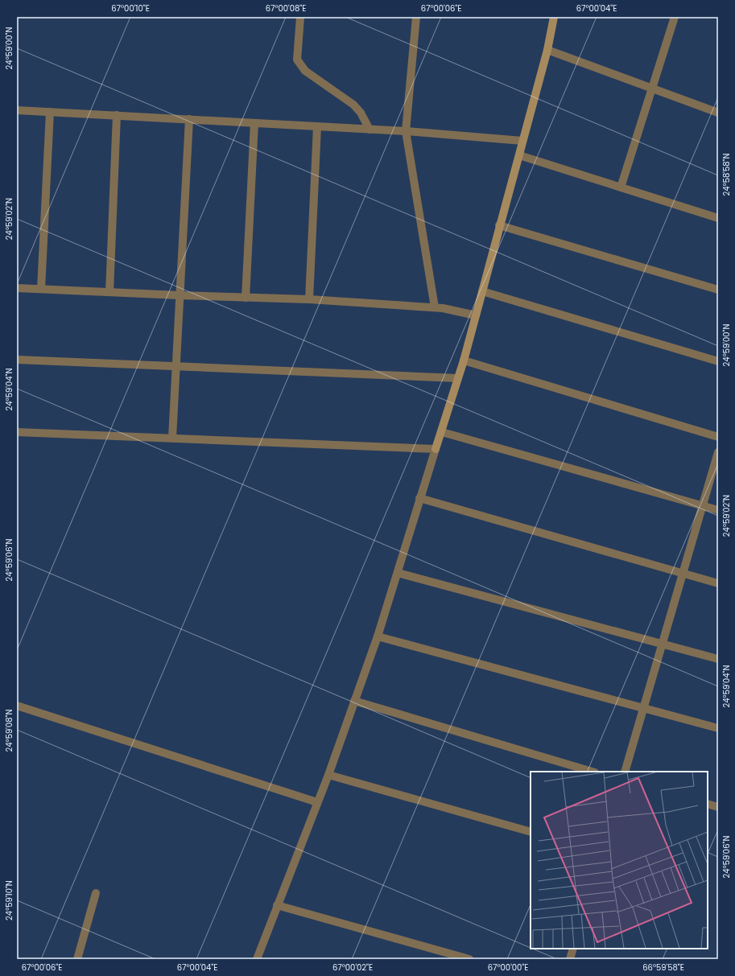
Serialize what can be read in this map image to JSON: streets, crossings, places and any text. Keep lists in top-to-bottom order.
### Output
{
  "coordinates": [
    "67°00'10\"E",
    "67°00'08\"E",
    "67°00'06\"E",
    "67°00'04\"E",
    "24°59'00\"N",
    "24°58'58\"N",
    "24°59'02\"N",
    "24°59'04\"N",
    "24°59'06\"N",
    "24°59'08\"N",
    "24°59'10\"N",
    "67°00'02\"E",
    "67°00'00\"E",
    "66°59'58\"E"
  ]
}
